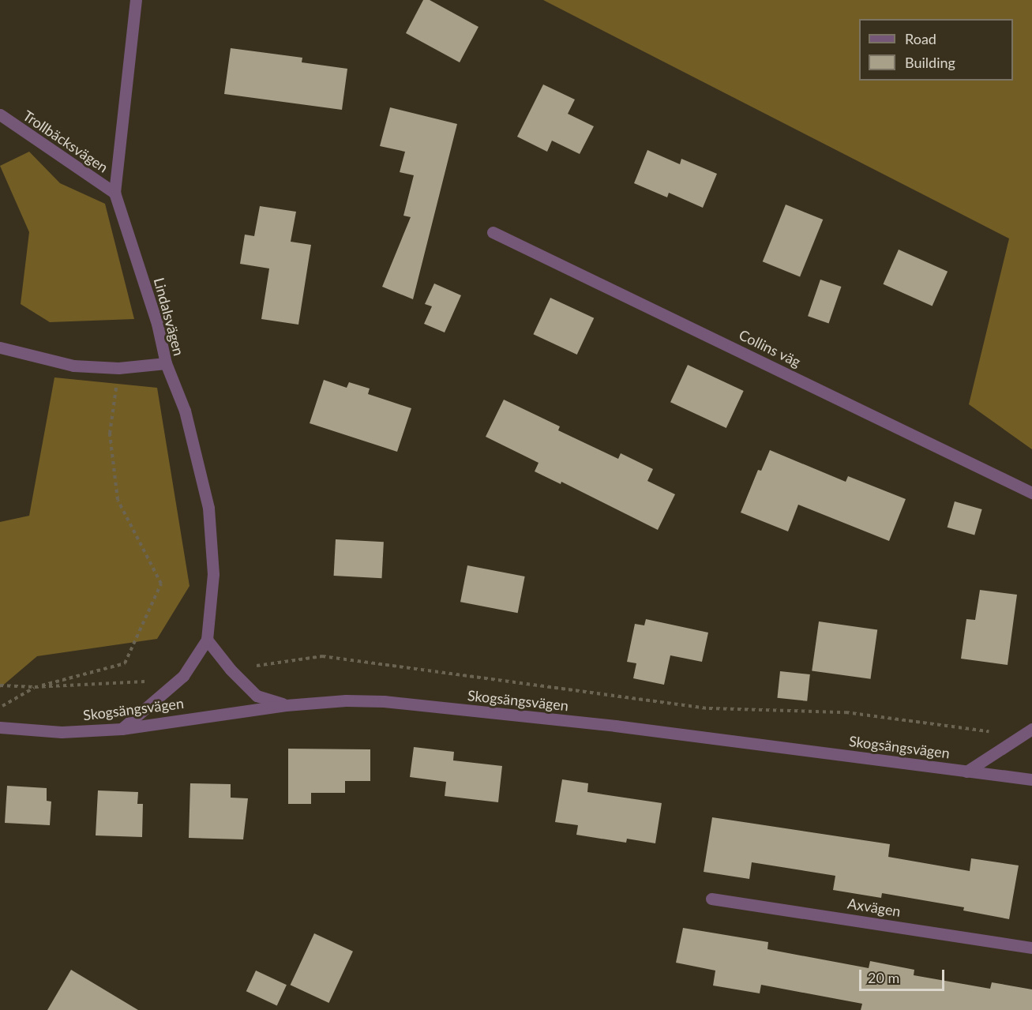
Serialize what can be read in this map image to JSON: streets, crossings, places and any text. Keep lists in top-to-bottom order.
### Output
{
  "streets": {
    "street": [
      "Trollbäcksvägen",
      "Lindalsvägen",
      "Collins väg",
      "Skogsängsvägen",
      "Axvägen"
    ]
  },
  "crossings": [
    ["Trollbäcksvägen", "Lindalsvägen"],
    ["Lindalsvägen", "Skogsängsvägen"]
  ],
  "legend": ["Road", "Building"],
  "scale_bar": "20 m"
}
